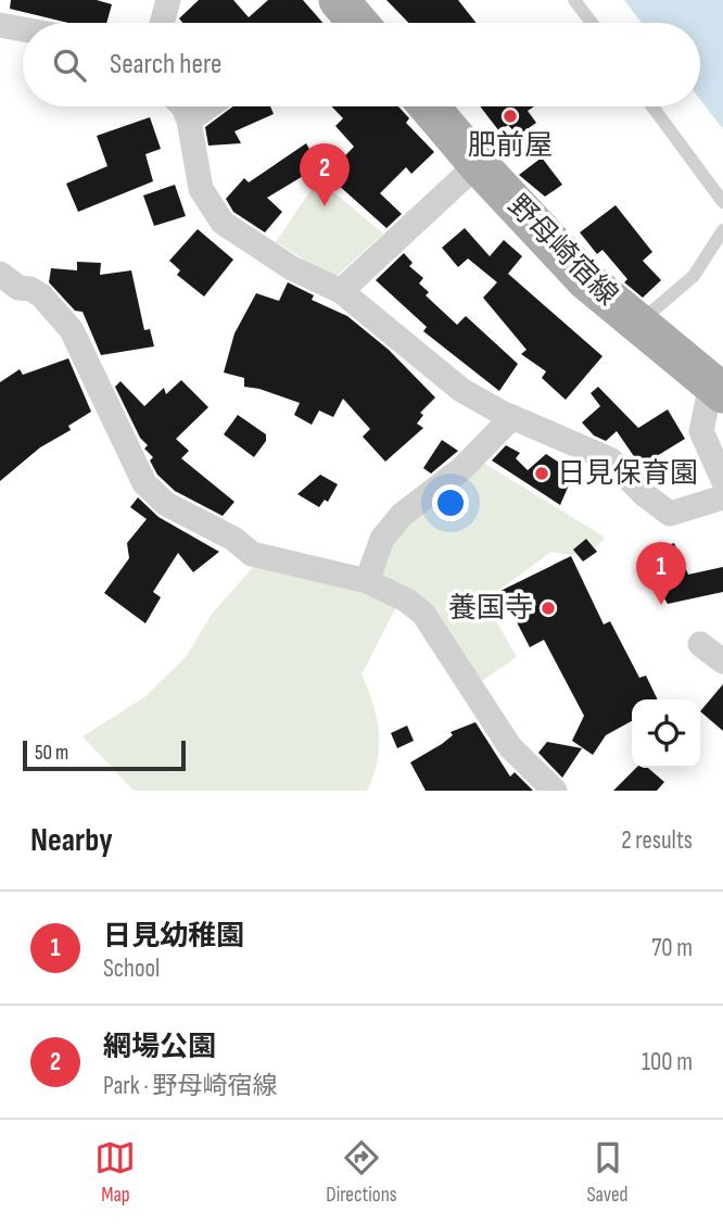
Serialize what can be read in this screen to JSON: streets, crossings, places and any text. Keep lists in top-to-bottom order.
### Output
{
  "streets": {
    "main road": ["野母崎宿線"]
  },
  "places": ["肥前屋", "日見保育園", "養国寺"],
  "scale_bar": "50 m",
  "page": {
    "search": "Search here",
    "pins": ["2", "1"],
    "scale": "50 m",
    "heading": ["Nearby", "2 results"],
    "list": [
      {
        "mark": "1",
        "name": "日見幼稚園",
        "note": "School",
        "value": "70 m"
      },
      {
        "mark": "2",
        "name": "網場公園",
        "note": "Park · 野母崎宿線",
        "value": "100 m"
      }
    ],
    "nav": ["Map", "Directions", "Saved"]
  }
}
